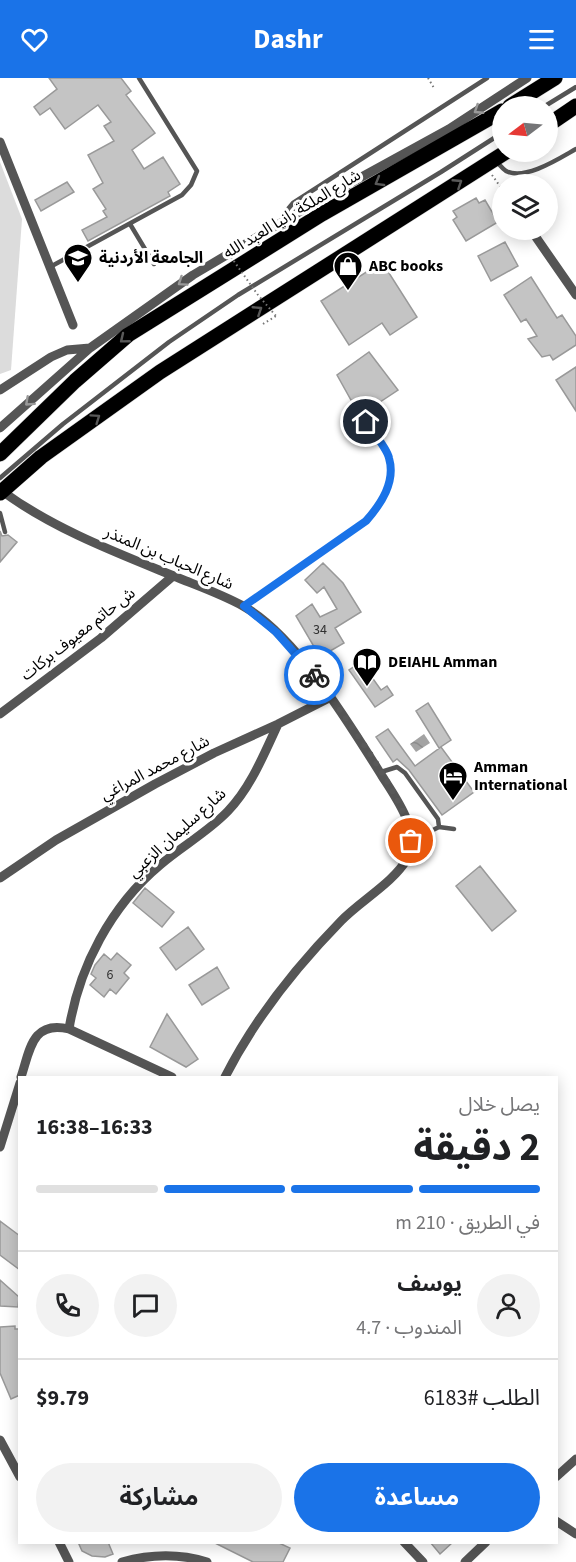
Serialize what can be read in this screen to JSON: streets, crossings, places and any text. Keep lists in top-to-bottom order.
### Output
{
  "streets": {
    "main road": ["شارع الملكة رانيا العبد الله"],
    "street": [
      "شارع الحباب بن المنذر",
      "ش حاتم معيوف بركات",
      "شارع محمد المراغي",
      "شارع سليمان الزعبي"
    ]
  },
  "crossings": [
    ["شارع الحباب بن المنذر", "ش حاتم معيوف بركات"],
    ["شارع الحباب بن المنذر", "شارع محمد المراغي"],
    ["شارع محمد المراغي", "شارع سليمان الزعبي"]
  ],
  "places": {
    "school or university": ["الجامعة الأردنية"],
    "shop": ["ABC books"],
    "library": ["DEIAHL Amman"],
    "hotel": ["Amman International"]
  },
  "house_numbers": ["34", "6"],
  "north": "left",
  "page": {
    "header": "Dashr",
    "heading": ["2 دقيقة", "يصل خلال", "16:33–16:38"],
    "panel": [
      "يوسف",
      "المندوب · 4.7",
      "الطلب #6183",
      "$9.79"
    ],
    "bar": "في الطريق · 210 m",
    "buttons": ["مساعدة", "مشاركة"]
  }
}
